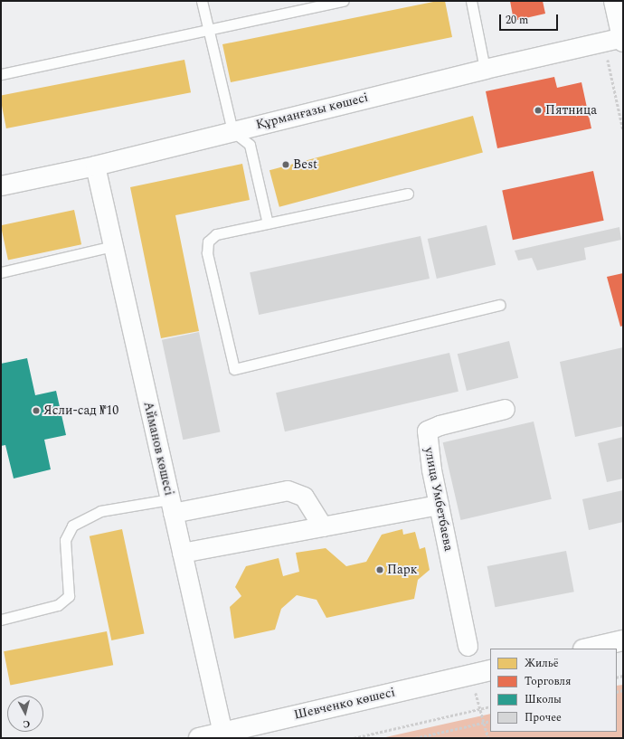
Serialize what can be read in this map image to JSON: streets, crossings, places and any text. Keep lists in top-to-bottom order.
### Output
{
  "streets": {
    "street": [
      "Құрманғазы көшесі",
      "Айманов көшесі",
      "улица Умбетбаева",
      "Шевченко көшесі"
    ]
  },
  "crossings": [
    ["Құрманғазы көшесі", "Айманов көшесі"],
    ["Айманов көшесі", "Шевченко көшесі"]
  ],
  "places": [
    "Пятница",
    "Best",
    "Ясли-сад №10",
    "Парк"
  ],
  "legend": [
    "Жильё",
    "Торговля",
    "Школы",
    "Прочее"
  ],
  "scale_bar": "20 m",
  "north": "bottom"
}
